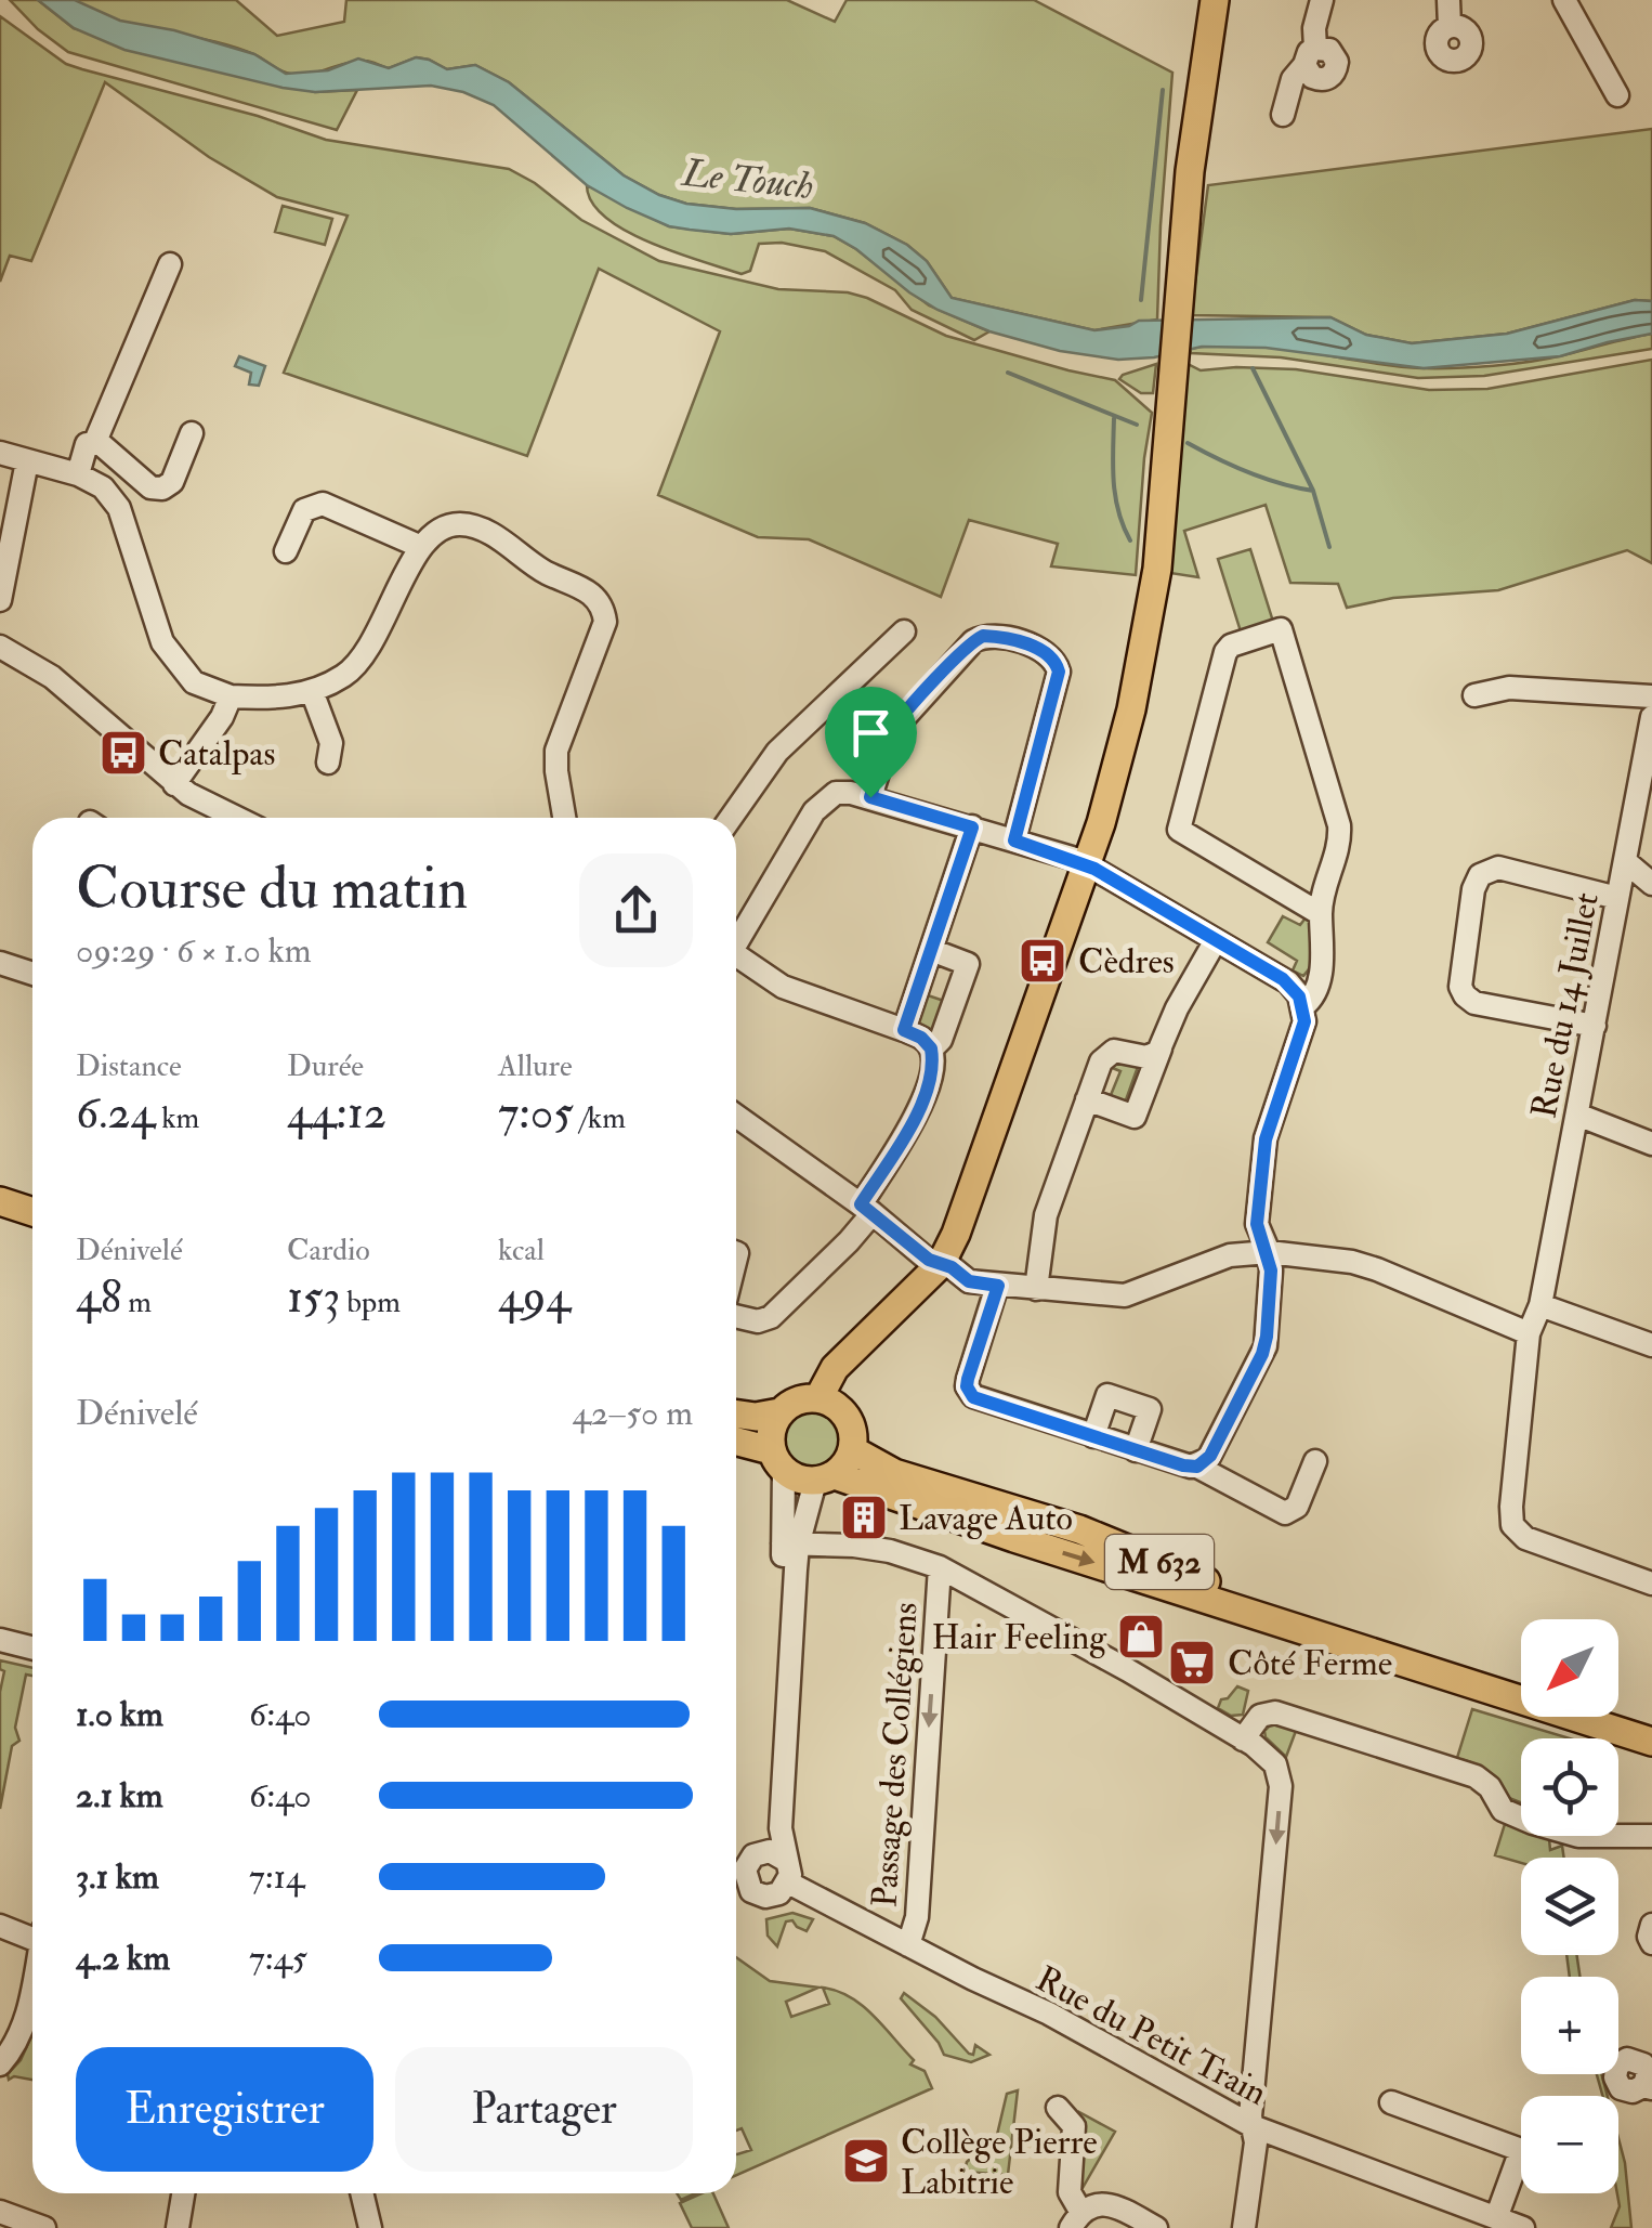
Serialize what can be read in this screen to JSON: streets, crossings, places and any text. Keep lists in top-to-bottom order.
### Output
{
  "streets": {
    "main road": ["M 632"],
    "street": ["Rue du 14 Juillet", "Passage des Collégiens", "Rue du Petit Train"]
  },
  "crossings": [
    ["Passage des Collégiens", "Rue du Petit Train"]
  ],
  "water": ["Le Touch"],
  "places": {
    "bus stop": ["Catalpas", "Cèdres"],
    "building": ["Lavage Auto"],
    "shop": ["Hair Feeling"],
    "supermarket": ["Côté Ferme"],
    "school or university": ["Collège Pierre Labitrie"]
  },
  "north": "bottom left",
  "page": {
    "heading": ["Course du matin", "09:29 · 6 × 1.0 km"],
    "stats": [
      ["Distance", "6.24 km"],
      ["Durée", "44:12"],
      ["Allure", "7:05 /km"],
      ["Dénivelé", "48 m"],
      ["Cardio", "153 bpm"],
      ["kcal", "494"]
    ],
    "chart": ["Dénivelé", "42–50 m"],
    "map_buttons": ["+", "−"],
    "list": [
      {
        "name": "1.0 km",
        "note": "6:40"
      },
      {
        "name": "2.1 km",
        "note": "6:40"
      },
      {
        "name": "3.1 km",
        "note": "7:14"
      },
      {
        "name": "4.2 km",
        "note": "7:45"
      }
    ],
    "buttons": ["Enregistrer", "Partager"]
  }
}
